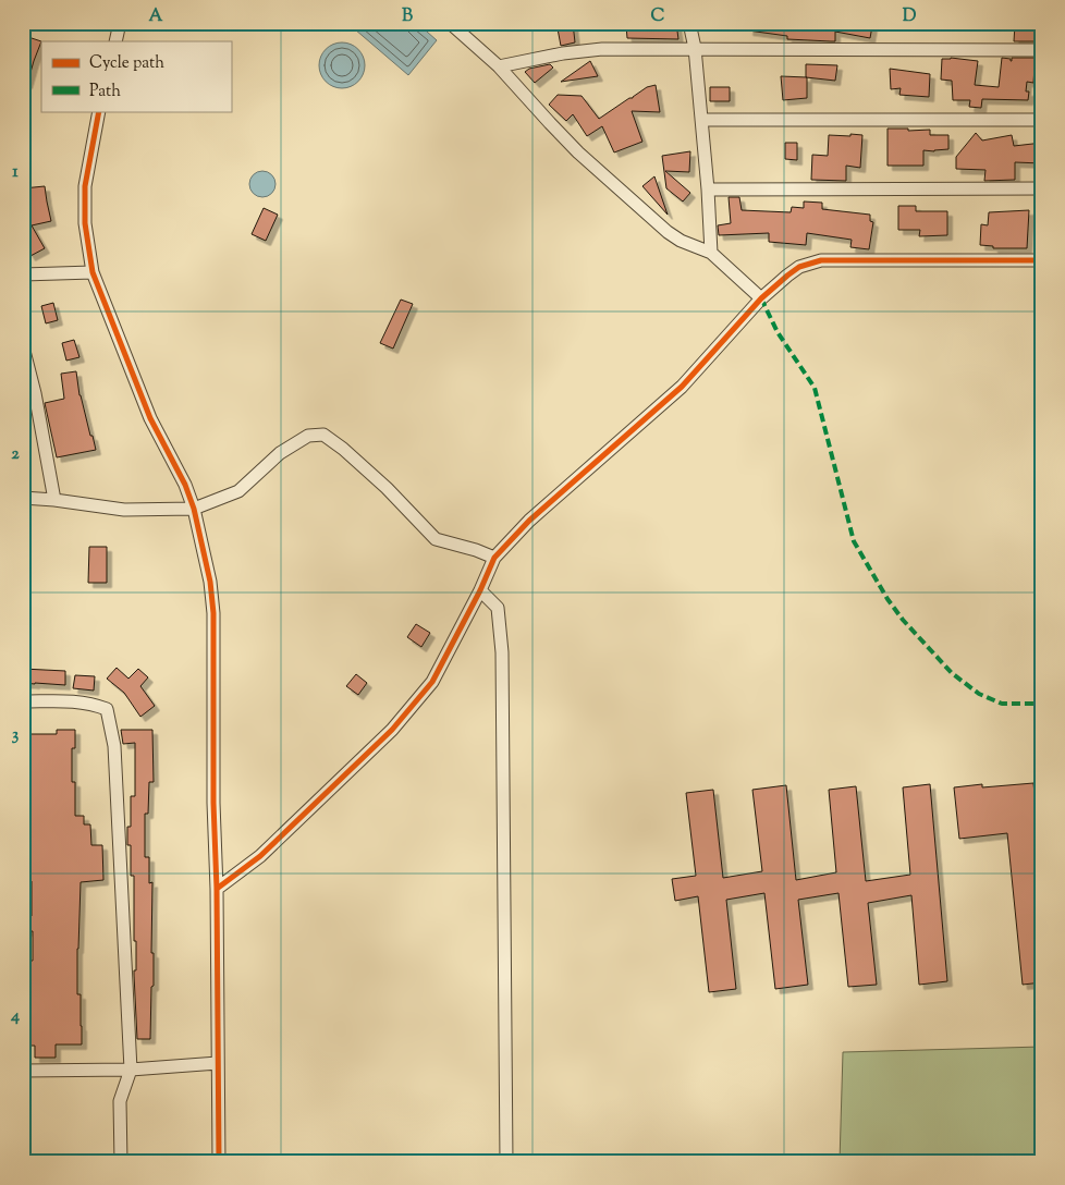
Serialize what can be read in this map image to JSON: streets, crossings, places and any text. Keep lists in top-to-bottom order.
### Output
{
  "legend": ["Cycle path", "Path"],
  "grid": {
    "columns": [
      "A",
      "B",
      "C",
      "D"
    ],
    "rows": [
      "1",
      "2",
      "3",
      "4"
    ]
  }
}
